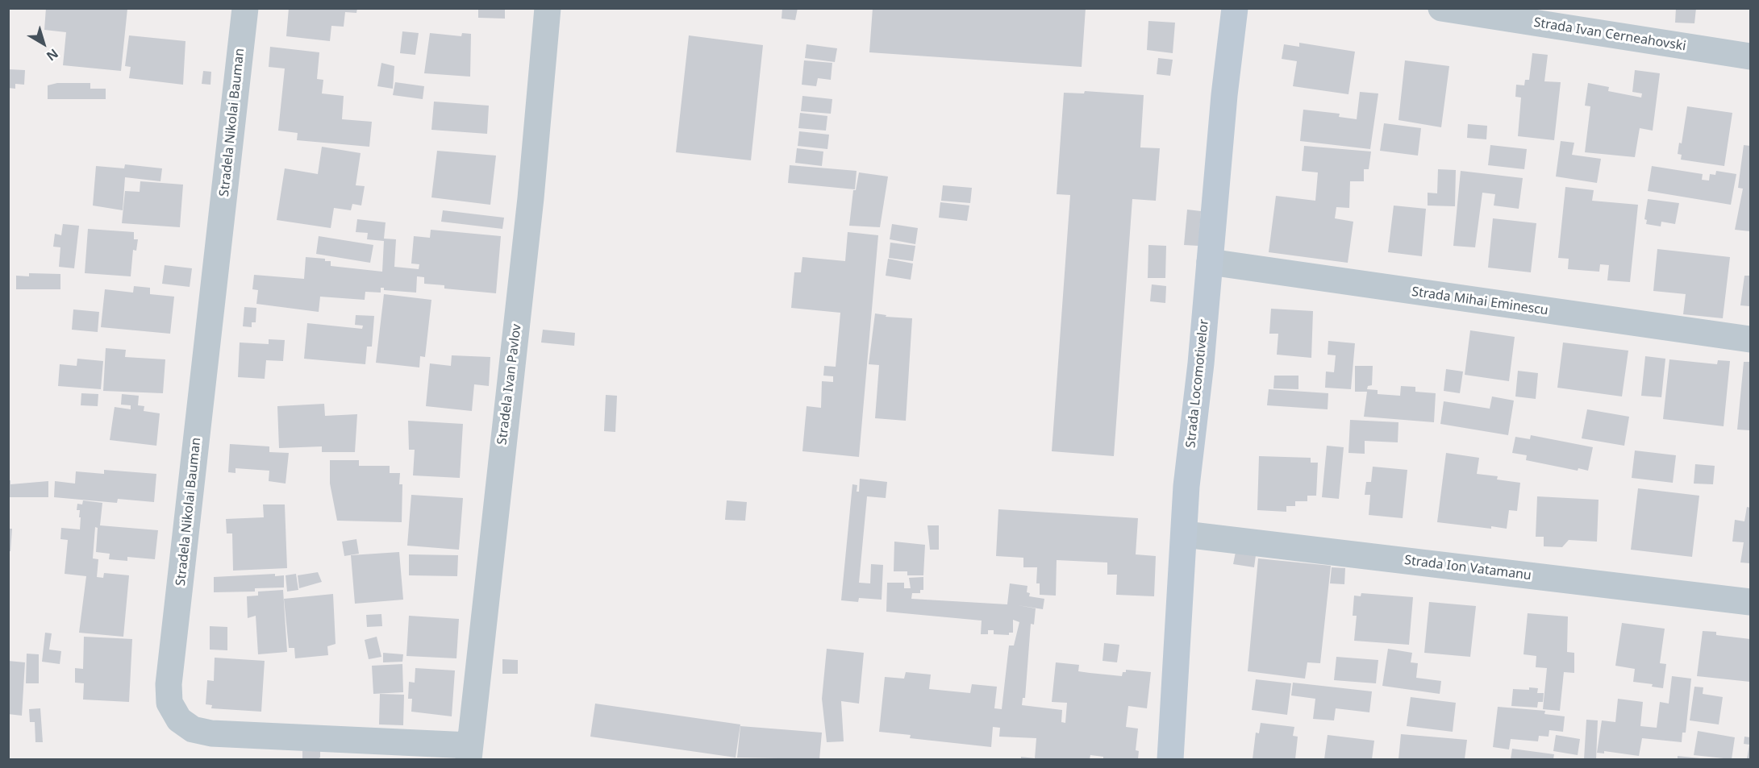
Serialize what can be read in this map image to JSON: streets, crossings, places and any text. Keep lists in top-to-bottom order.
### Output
{
  "streets": {
    "main road": ["Strada Locomotivelor"],
    "street": [
      "Strada Ivan Cerneahovski",
      "Stradela Nikolai Bauman",
      "Strada Mihai Eminescu",
      "Stradela Ivan Pavlov",
      "Strada Ion Vatamanu"
    ]
  },
  "crossings": [
    ["Stradela Nikolai Bauman", "Stradela Ivan Pavlov"],
    ["Strada Mihai Eminescu", "Strada Locomotivelor"],
    ["Strada Locomotivelor", "Strada Ion Vatamanu"]
  ],
  "north": "bottom right"
}
